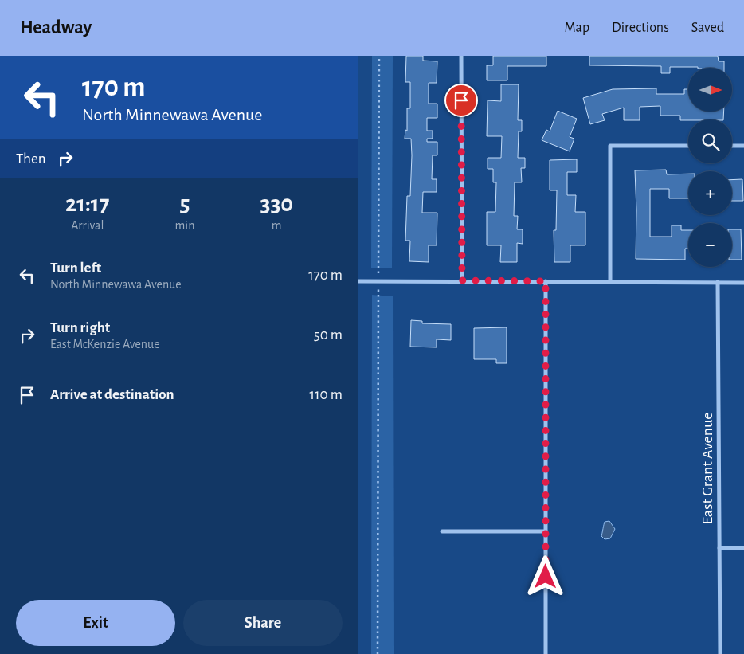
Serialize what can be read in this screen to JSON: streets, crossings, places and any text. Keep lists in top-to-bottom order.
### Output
{
  "streets": {
    "street": ["East Grant Avenue"]
  },
  "north": "right",
  "page": {
    "header": "Headway",
    "nav": ["Map", "Directions", "Saved"],
    "turn": ["170 m", "North Minnewawa Avenue"],
    "map_buttons": ["+", "−"],
    "then": "Then",
    "eta": [
      "21:17",
      "Arrival",
      "5",
      "min",
      "330",
      "m"
    ],
    "list": [
      {
        "name": "Turn left",
        "note": "North Minnewawa Avenue",
        "value": "170 m"
      },
      {
        "name": "Turn right",
        "note": "East McKenzie Avenue",
        "value": "50 m"
      },
      {
        "name": "Arrive at destination",
        "value": "110 m"
      }
    ],
    "buttons": ["Exit", "Share"]
  }
}
